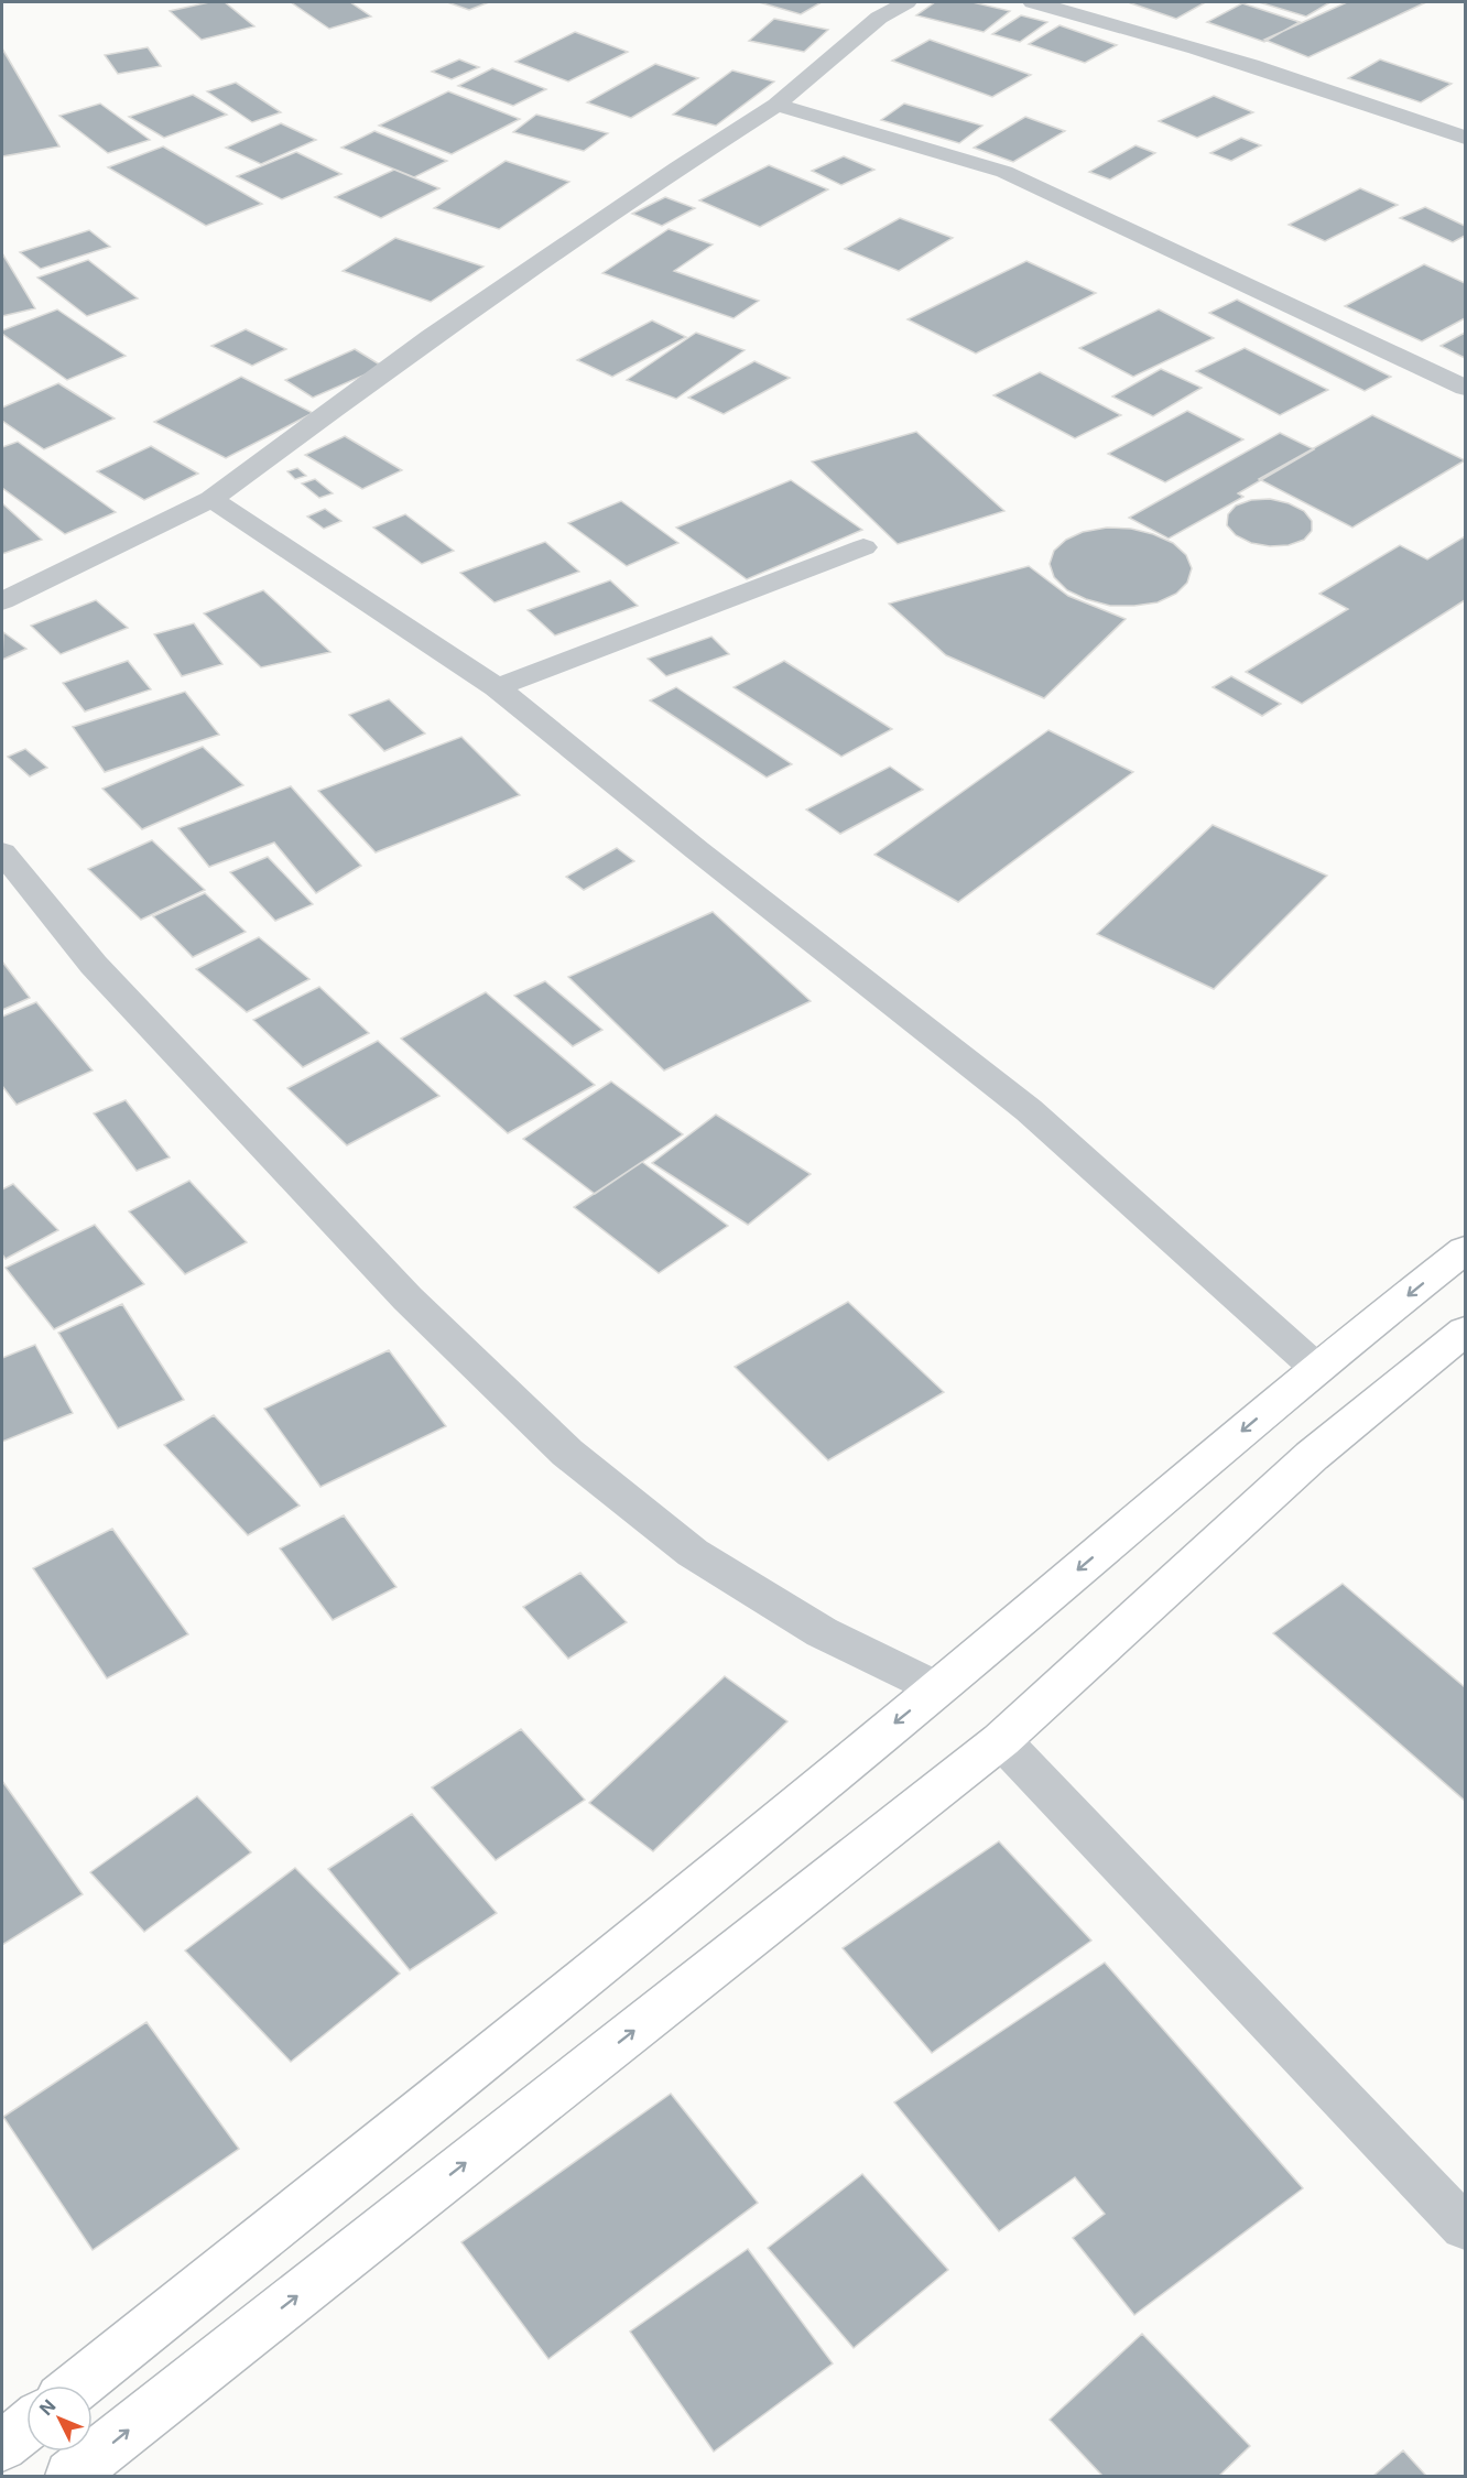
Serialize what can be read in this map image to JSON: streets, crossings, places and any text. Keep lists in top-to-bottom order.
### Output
{
  "north": "top left"
}
